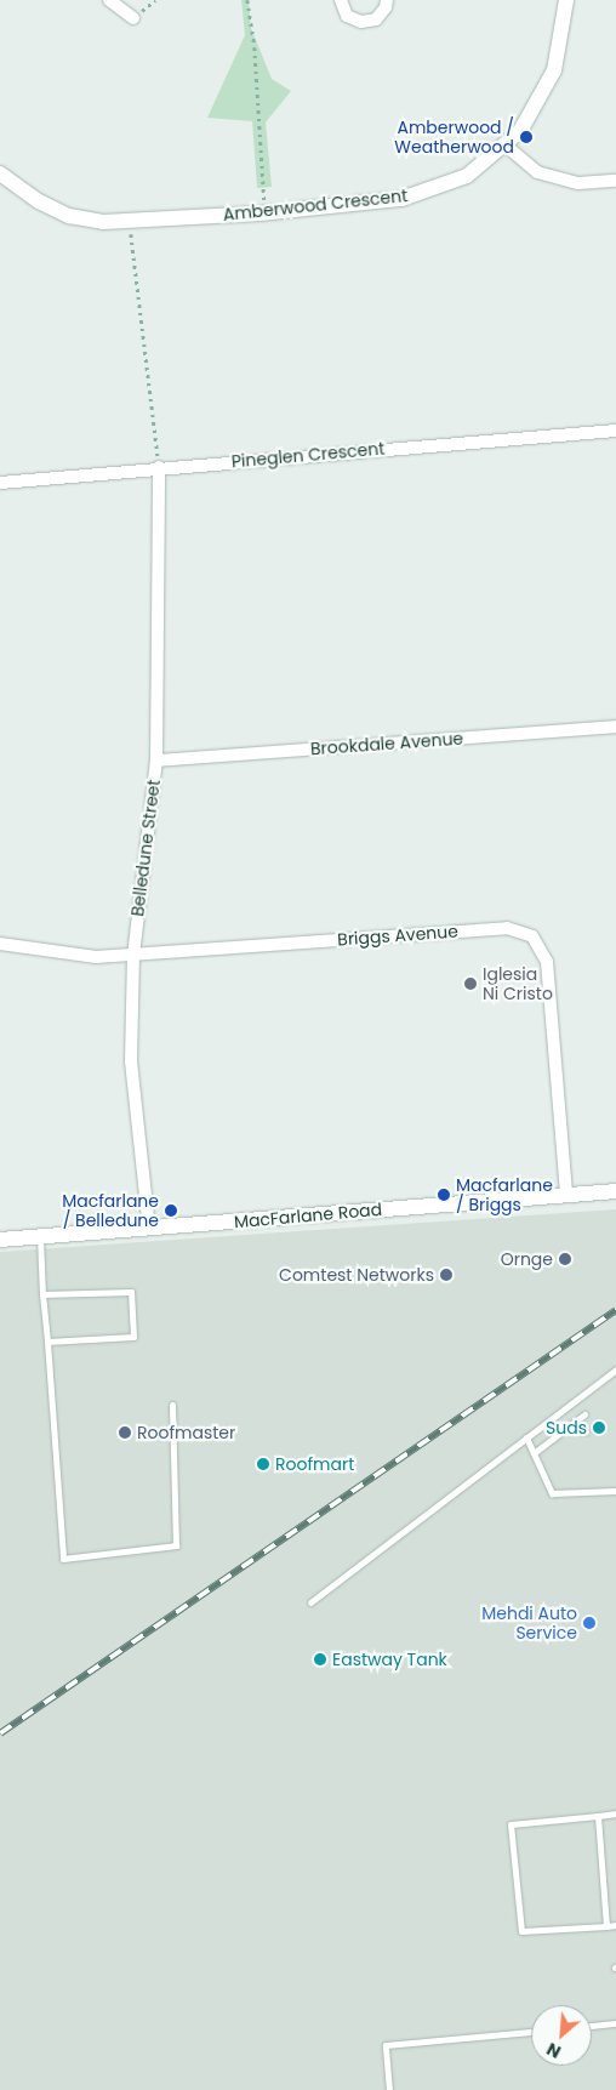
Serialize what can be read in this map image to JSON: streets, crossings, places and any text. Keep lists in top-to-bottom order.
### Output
{
  "streets": {
    "street": [
      "Amberwood Crescent",
      "Pineglen Crescent",
      "Brookdale Avenue",
      "Belledune Street",
      "Briggs Avenue",
      "MacFarlane Road"
    ]
  },
  "crossings": [
    ["Pineglen Crescent", "Belledune Street"],
    ["Brookdale Avenue", "Belledune Street"],
    ["Belledune Street", "Briggs Avenue"],
    ["Belledune Street", "MacFarlane Road"],
    ["Briggs Avenue", "MacFarlane Road"]
  ],
  "places": [
    "Amberwood / Weatherwood",
    "Iglesia Ni Cristo",
    "Macfarlane / Briggs",
    "Macfarlane / Belledune",
    "Ornge",
    "Comtest Networks",
    "Suds",
    "Roofmaster",
    "Roofmart",
    "Mehdi Auto Service",
    "Eastway Tank"
  ],
  "north": "bottom left"
}
